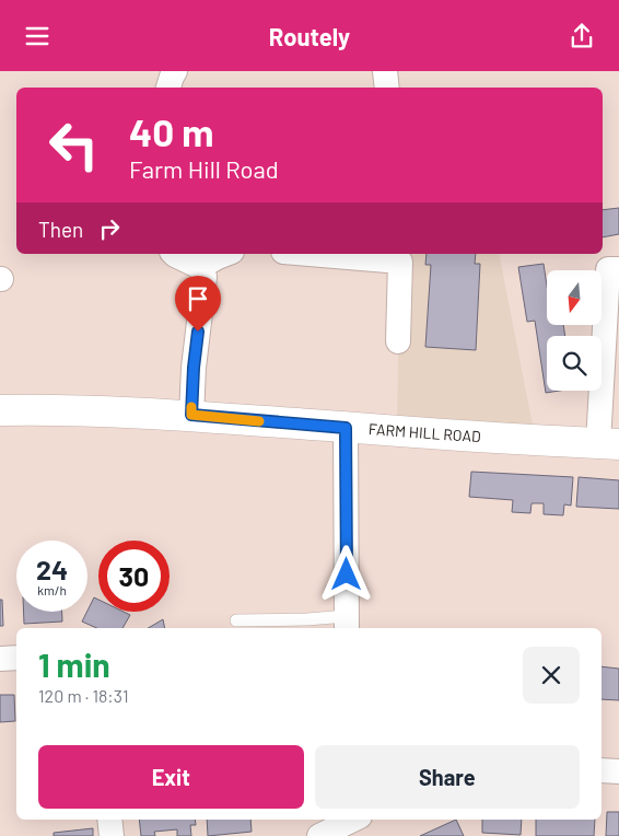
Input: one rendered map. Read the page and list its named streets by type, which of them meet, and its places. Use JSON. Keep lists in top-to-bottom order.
{
  "streets": {
    "street": ["FARM HILL ROAD"]
  },
  "north": "bottom",
  "page": {
    "header": "Routely",
    "turn": ["40 m", "Farm Hill Road"],
    "then": "Then",
    "speed": "24 km/h",
    "limit": "30",
    "heading": ["1 min", "120 m · 18:31"],
    "buttons": ["Exit", "Share"]
  }
}
